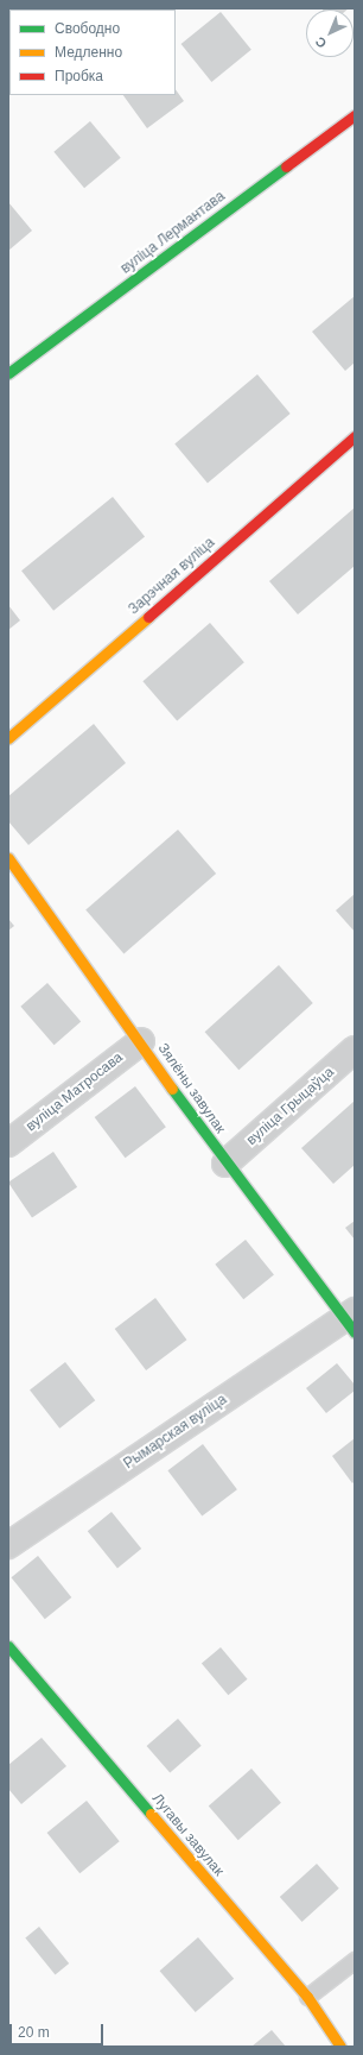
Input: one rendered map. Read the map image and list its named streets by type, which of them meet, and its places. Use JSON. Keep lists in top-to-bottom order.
{
  "streets": {
    "street": [
      "вуліца Лермантава",
      "Зарэчная вуліца",
      "Зялёны завулак",
      "вуліца Матросава",
      "вуліца Грыцаўца",
      "Рымарская вуліца",
      "Лугавы завулак"
    ]
  },
  "crossings": [
    ["Зялёны завулак", "вуліца Матросава"],
    ["Зялёны завулак", "вуліца Грыцаўца"],
    ["Зялёны завулак", "Рымарская вуліца"]
  ],
  "legend": ["Свободно", "Медленно", "Пробка"],
  "scale_bar": "20 m",
  "north": "bottom left"
}
